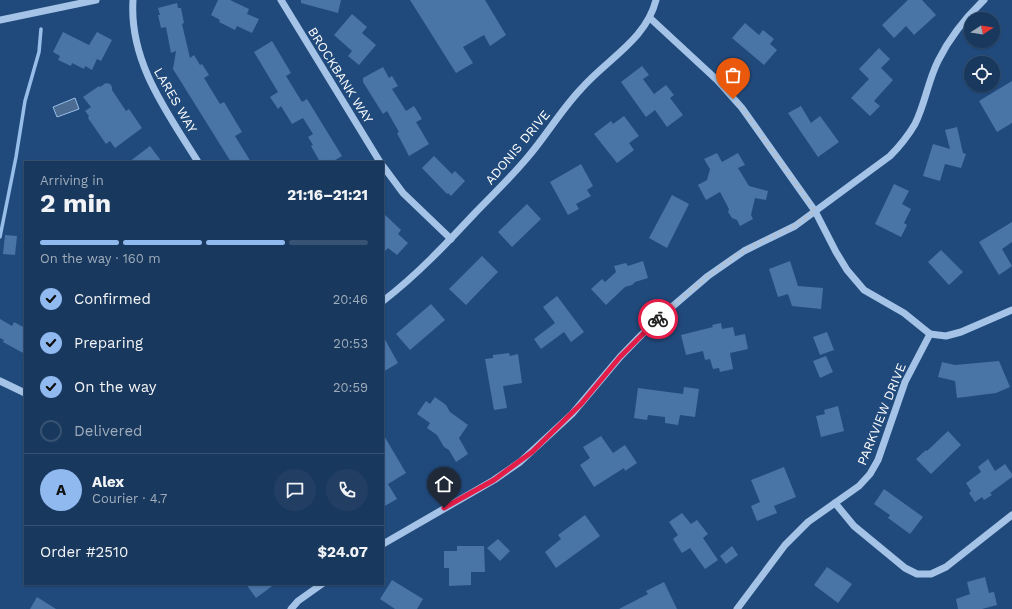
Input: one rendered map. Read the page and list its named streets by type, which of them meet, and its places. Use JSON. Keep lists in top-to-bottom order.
{
  "streets": {
    "street": [
      "BROCKBANK WAY",
      "LARES WAY",
      "ADONIS DRIVE",
      "PARKVIEW DRIVE"
    ]
  },
  "north": "right",
  "page": {
    "heading": ["2 min", "Arriving in", "21:16–21:21"],
    "panel": [
      "Alex",
      "Courier · 4.7",
      "Order #2510",
      "$24.07"
    ],
    "bar": "On the way · 160 m",
    "list": [
      ["Confirmed", "20:46"],
      ["Preparing", "20:53"],
      ["On the way", "20:59"],
      "Delivered"
    ],
    "round": "A"
  }
}
